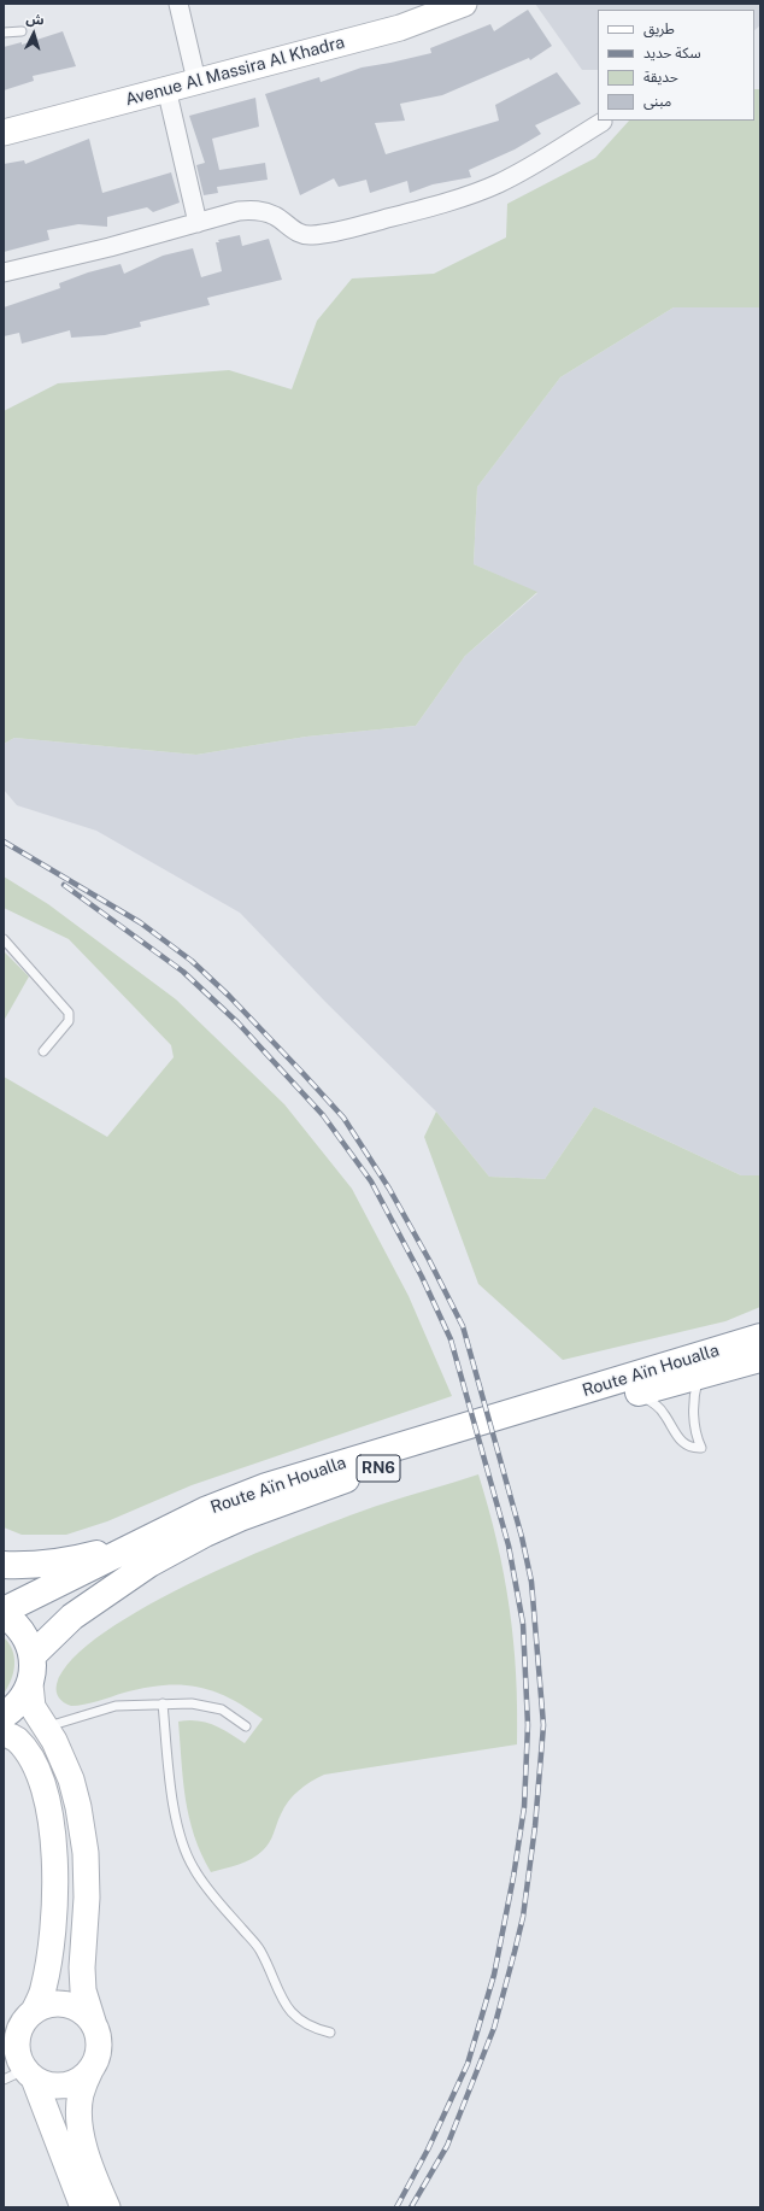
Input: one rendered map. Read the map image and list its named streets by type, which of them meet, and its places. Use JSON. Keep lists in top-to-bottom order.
{
  "streets": {
    "highway": ["Route Aïn Houalla", "RN6"],
    "main road": ["Avenue Al Massira Al Khadra"]
  },
  "legend": [
    "طريق",
    "سكة حديد",
    "حديقة",
    "مبنى"
  ],
  "north": "top"
}
